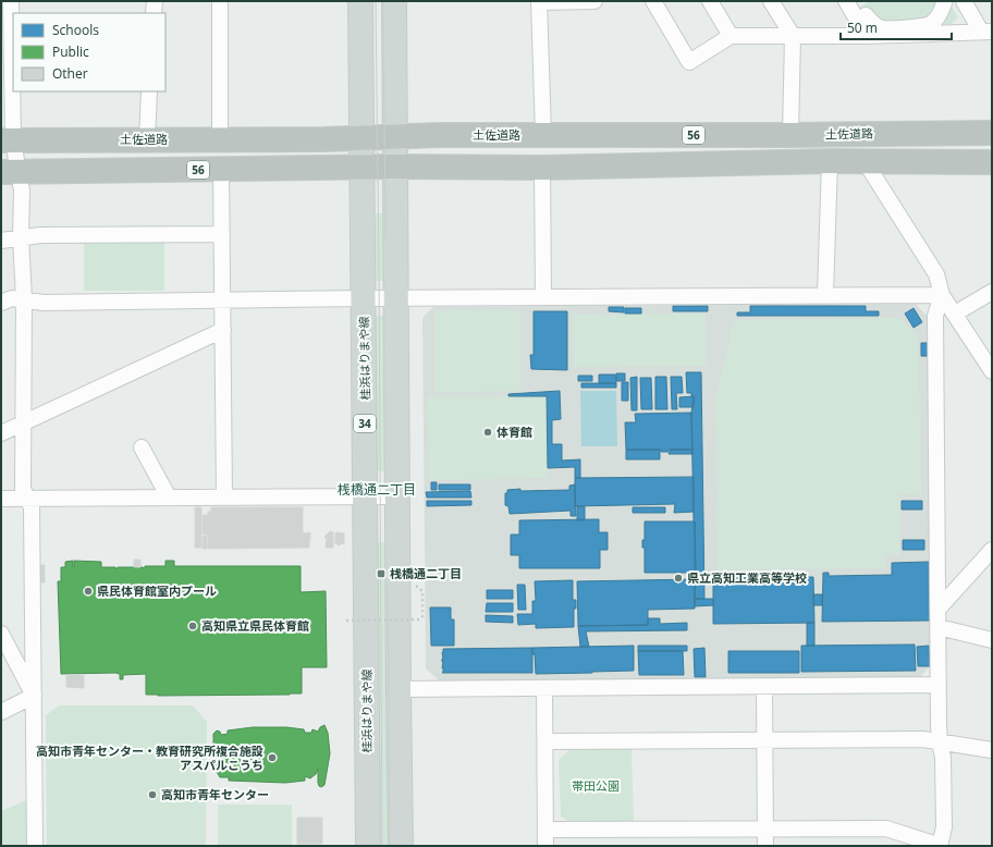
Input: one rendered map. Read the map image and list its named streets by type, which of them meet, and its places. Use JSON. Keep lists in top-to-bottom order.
{
  "streets": {
    "highway": ["土佐道路", "56"],
    "main road": ["桂浜はりまや線", "34"]
  },
  "crossings": [
    ["土佐道路", "桂浜はりまや線"],
    ["56", "桂浜はりまや線"]
  ],
  "districts": ["桟橋通二丁目"],
  "parks": ["帯田公園"],
  "places": {
    "other": [
      "体育館",
      "県立高知工業高等学校",
      "県民体育館室内プール",
      "高知県立県民体育館",
      "高知市青年センター・教育研究所複合施設 アスパルこうち",
      "高知市青年センター"
    ],
    "transit": ["桟橋通二丁目"]
  },
  "legend": ["Schools", "Public", "Other"],
  "scale_bar": "50 m"
}
